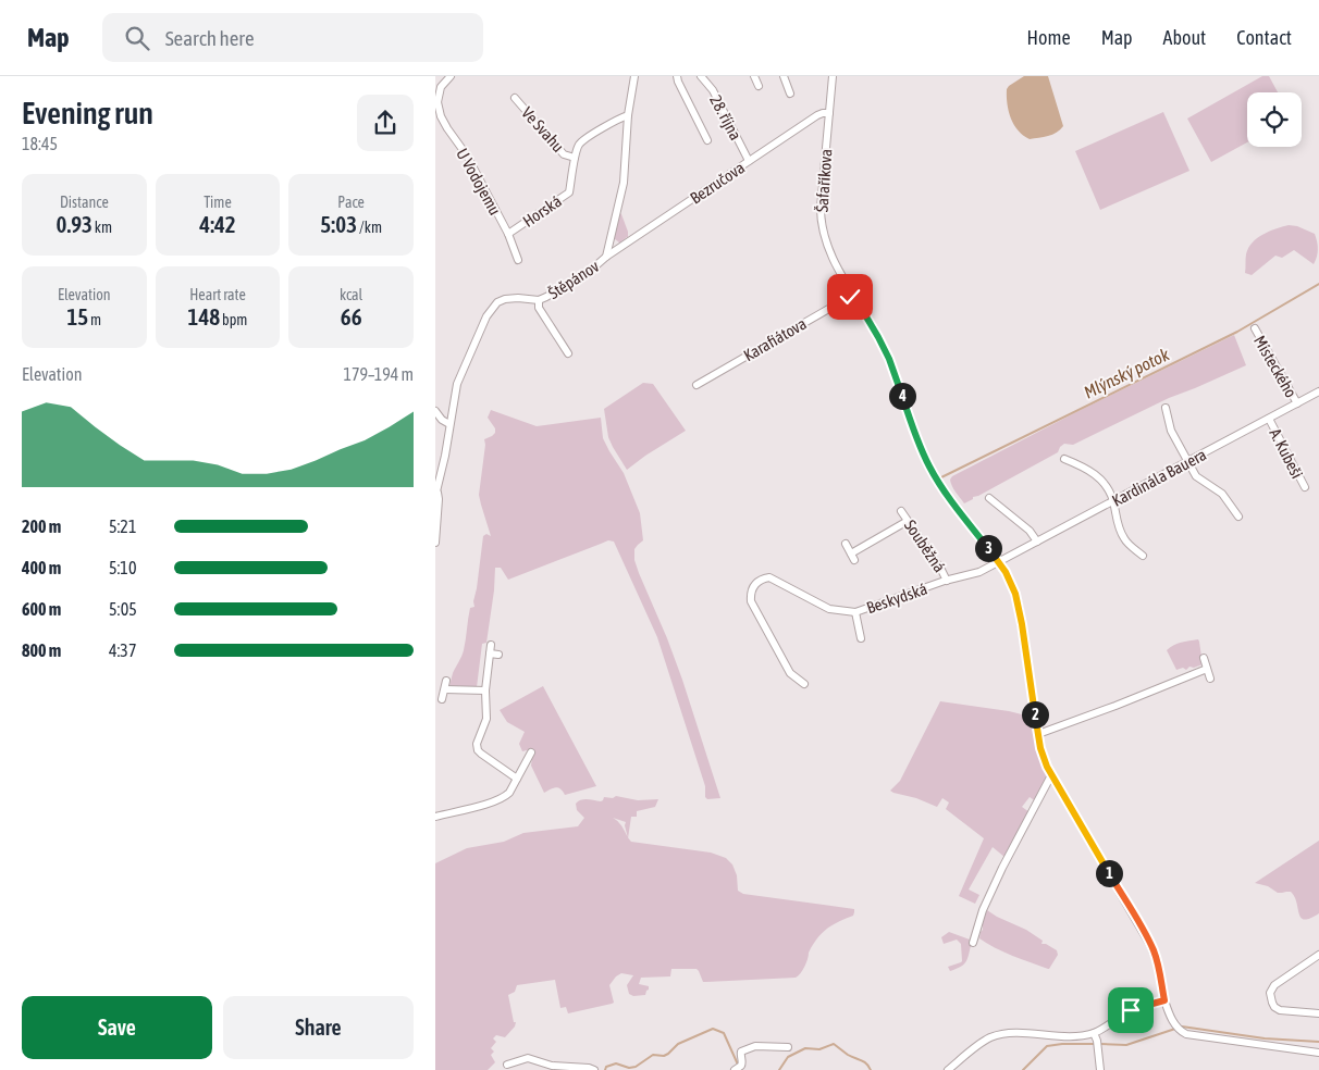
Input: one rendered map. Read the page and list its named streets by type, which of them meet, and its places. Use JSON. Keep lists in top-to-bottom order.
{
  "streets": {
    "street": [
      "28. října",
      "Ve Svahu",
      "Šafaříkova",
      "U Vodojemu",
      "Bezručova",
      "Horská",
      "Štěpánov",
      "Karafiátova",
      "Místeckého",
      "A. Kubeši",
      "Kardinála Bauera",
      "Souběžná",
      "Beskydská"
    ]
  },
  "crossings": [
    ["28. října", "Bezručova"],
    ["Ve Svahu", "Horská"],
    ["Šafaříkova", "Bezručova"],
    ["Šafaříkova", "Karafiátova"],
    ["Šafaříkova", "Kardinála Bauera"],
    ["Šafaříkova", "Beskydská"],
    ["U Vodojemu", "Horská"],
    ["Bezručova", "Štěpánov"],
    ["Horská", "Štěpánov"],
    ["Místeckého", "Kardinála Bauera"],
    ["A. Kubeši", "Kardinála Bauera"],
    ["Kardinála Bauera", "Beskydská"],
    ["Souběžná", "Beskydská"]
  ],
  "water": ["Mlýnský potok"],
  "page": {
    "header": "Map",
    "search": "Search here",
    "nav": [
      "Home",
      "Map",
      "About",
      "Contact"
    ],
    "heading": ["Evening run", "18:45"],
    "stats": [
      ["Distance", "0.93 km"],
      ["Time", "4:42"],
      ["Pace", "5:03 /km"],
      ["Elevation", "15 m"],
      ["Heart rate", "148 bpm"],
      ["kcal", "66"]
    ],
    "chart": ["Elevation", "179–194 m"],
    "pins": [
      "4",
      "3",
      "2",
      "1"
    ],
    "list": [
      {
        "name": "200 m",
        "note": "5:21"
      },
      {
        "name": "400 m",
        "note": "5:10"
      },
      {
        "name": "600 m",
        "note": "5:05"
      },
      {
        "name": "800 m",
        "note": "4:37"
      }
    ],
    "buttons": ["Save", "Share"]
  }
}
